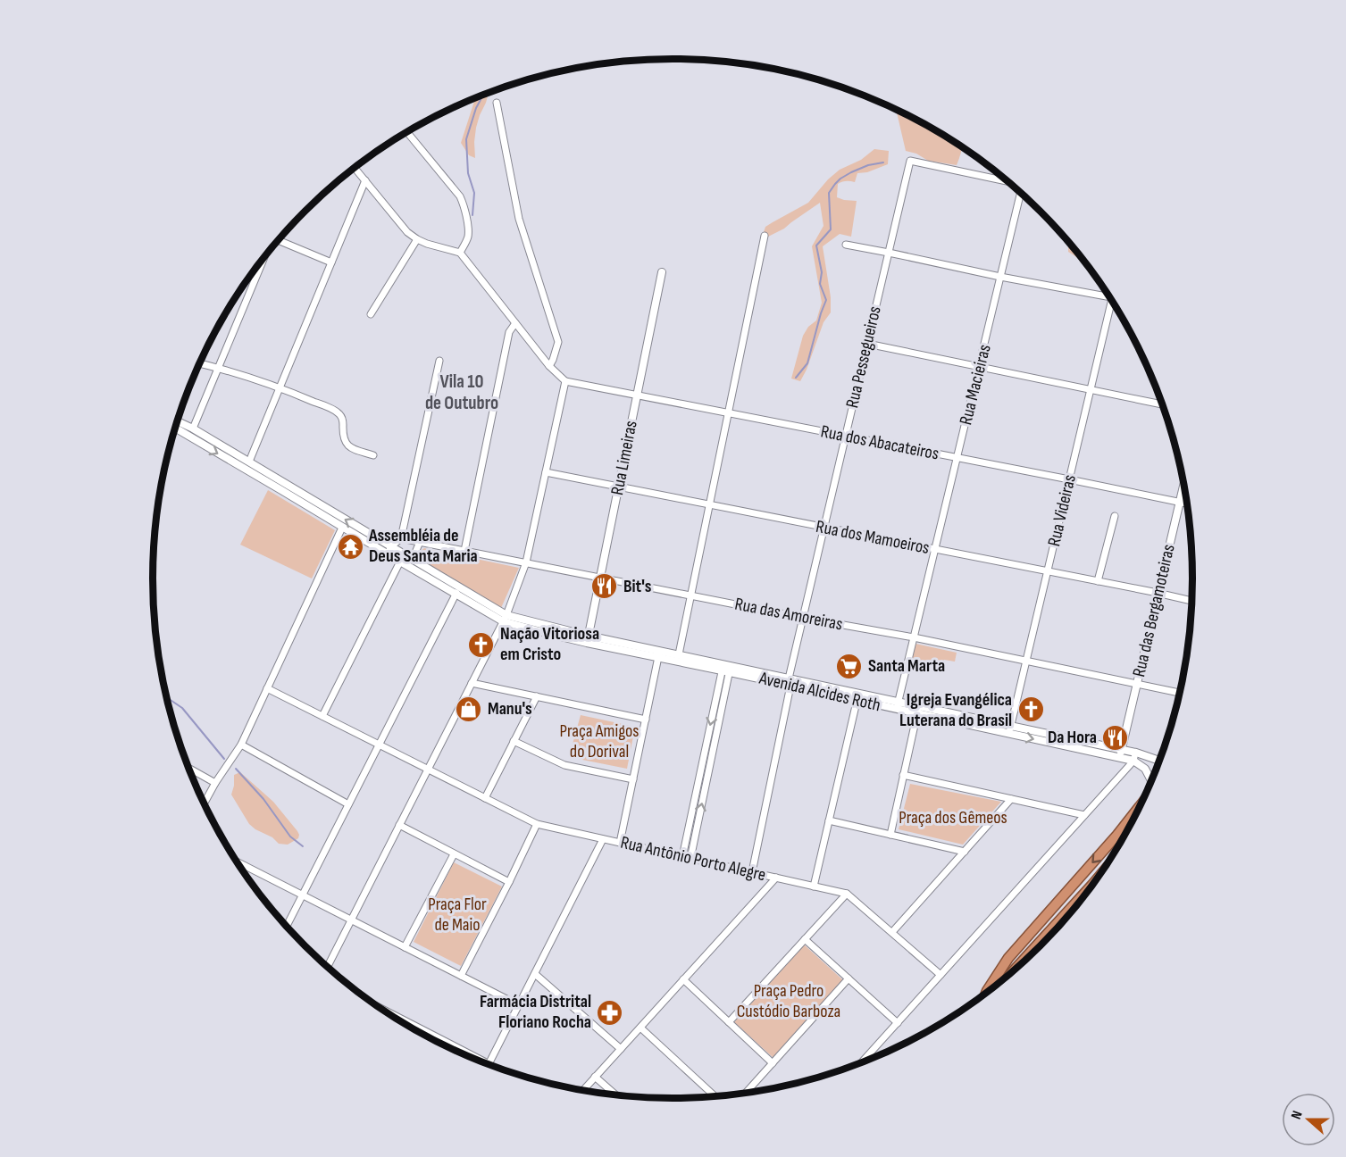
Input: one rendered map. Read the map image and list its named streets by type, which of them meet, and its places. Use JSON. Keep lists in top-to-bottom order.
{
  "streets": {
    "street": [
      "Rua Pessegueiros",
      "Rua Macieiras",
      "Rua dos Abacateiros",
      "Rua Limeiras",
      "Rua Videiras",
      "Rua dos Mamoeiros",
      "Rua das Bergamoteiras",
      "Rua das Amoreiras",
      "Avenida Alcides Roth",
      "Rua Antônio Porto Alegre"
    ]
  },
  "crossings": [
    ["Rua Pessegueiros", "Rua dos Abacateiros"],
    ["Rua Pessegueiros", "Rua dos Mamoeiros"],
    ["Rua Pessegueiros", "Rua das Amoreiras"],
    ["Rua Pessegueiros", "Avenida Alcides Roth"],
    ["Rua Pessegueiros", "Rua Antônio Porto Alegre"],
    ["Rua Macieiras", "Rua dos Abacateiros"],
    ["Rua Macieiras", "Rua dos Mamoeiros"],
    ["Rua Macieiras", "Rua das Amoreiras"],
    ["Rua Macieiras", "Avenida Alcides Roth"],
    ["Rua dos Abacateiros", "Rua Limeiras"],
    ["Rua dos Abacateiros", "Rua Videiras"],
    ["Rua dos Abacateiros", "Rua das Bergamoteiras"],
    ["Rua Limeiras", "Rua dos Mamoeiros"],
    ["Rua Limeiras", "Rua das Amoreiras"],
    ["Rua Limeiras", "Avenida Alcides Roth"],
    ["Rua Videiras", "Rua dos Mamoeiros"],
    ["Rua Videiras", "Rua das Amoreiras"],
    ["Rua Videiras", "Avenida Alcides Roth"],
    ["Rua dos Mamoeiros", "Rua das Bergamoteiras"],
    ["Rua das Bergamoteiras", "Rua das Amoreiras"],
    ["Rua das Bergamoteiras", "Avenida Alcides Roth"]
  ],
  "districts": ["Vila 10 de Outubro"],
  "parks": [
    "Praça Amigos do Dorival",
    "Praça dos Gêmeos",
    "Praça Flor de Maio",
    "Praça Pedro Custódio Barboza"
  ],
  "places": {
    "temple": ["Assembléia de Deus Santa Maria"],
    "restaurant": ["Bit's", "Da Hora"],
    "church": ["Nação Vitoriosa em Cristo", "Igreja Evangélica Luterana do Brasil"],
    "supermarket": ["Santa Marta"],
    "shop": ["Manu's"],
    "pharmacy": ["Farmácia Distrital Floriano Rocha"]
  },
  "north": "left"
}
